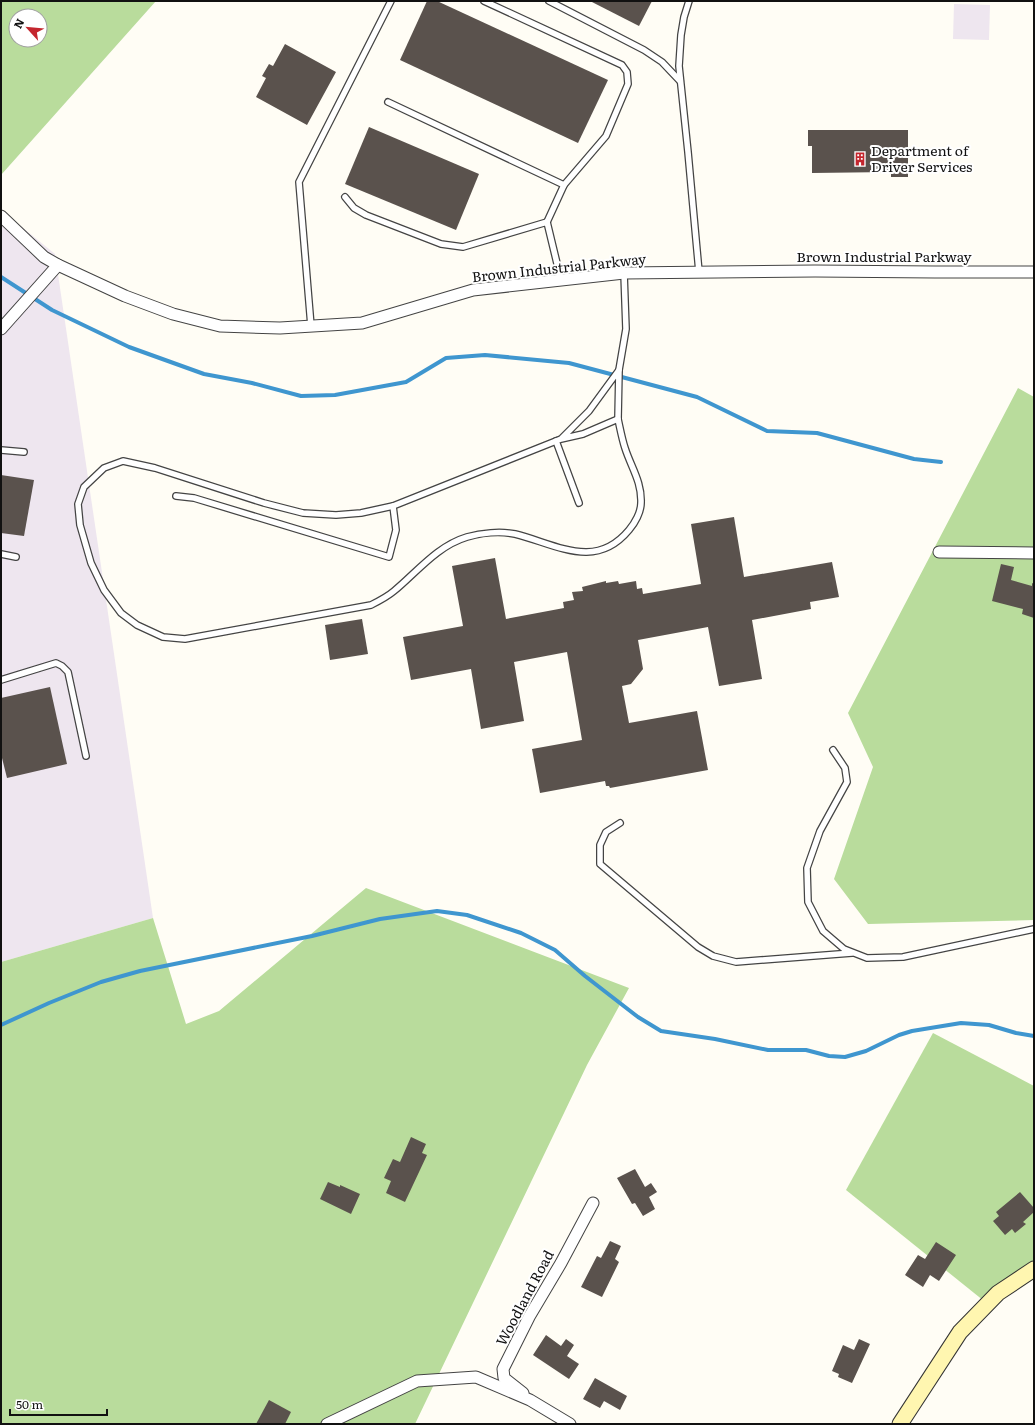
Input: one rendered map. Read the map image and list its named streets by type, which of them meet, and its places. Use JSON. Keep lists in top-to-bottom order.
{
  "streets": {
    "street": ["Brown Industrial Parkway", "Woodland Road"]
  },
  "places": {
    "building": ["Department of Driver Services"]
  },
  "scale_bar": "50 m",
  "north": "top left"
}
